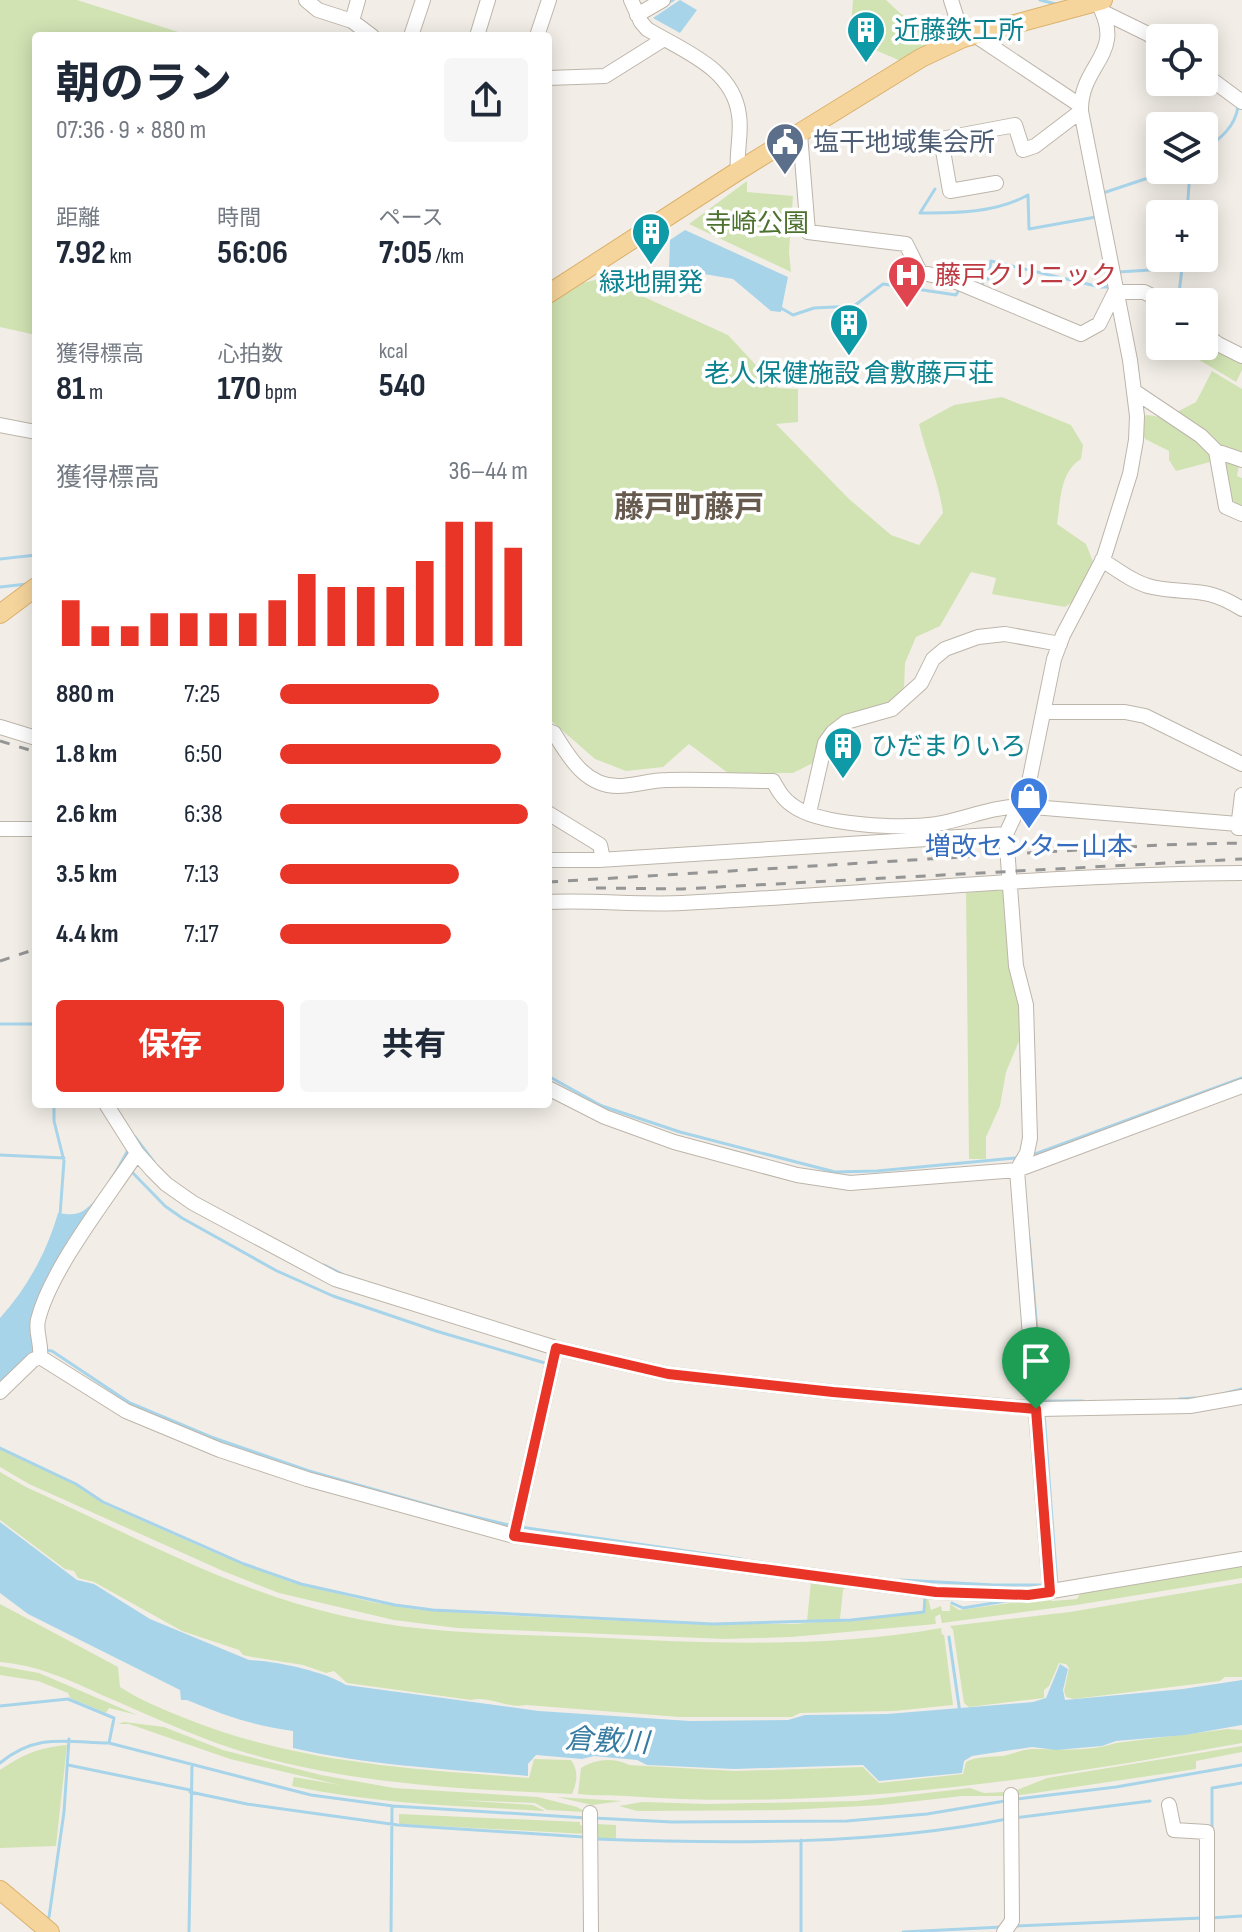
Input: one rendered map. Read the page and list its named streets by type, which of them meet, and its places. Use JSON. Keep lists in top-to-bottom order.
{
  "districts": ["藤戸町藤戸"],
  "water": ["倉敷川"],
  "parks": ["寺崎公園"],
  "places": {
    "building": [
      "近藤鉄工所",
      "緑地開発",
      "老人保健施設 倉敷藤戸荘",
      "ひだまりいろ"
    ],
    "public building": ["塩干地域集会所"],
    "hospital": ["藤戸クリニック"],
    "shop": ["増改センター山本"]
  },
  "page": {
    "map_buttons": ["+", "−"],
    "heading": ["朝のラン", "07:36 · 9 × 880 m"],
    "stats": [
      ["距離", "7.92 km"],
      ["時間", "56:06"],
      ["ペース", "7:05 /km"],
      ["獲得標高", "81 m"],
      ["心拍数", "170 bpm"],
      ["kcal", "540"]
    ],
    "chart": ["獲得標高", "36–44 m"],
    "list": [
      {
        "name": "880 m",
        "note": "7:25"
      },
      {
        "name": "1.8 km",
        "note": "6:50"
      },
      {
        "name": "2.6 km",
        "note": "6:38"
      },
      {
        "name": "3.5 km",
        "note": "7:13"
      },
      {
        "name": "4.4 km",
        "note": "7:17"
      }
    ],
    "buttons": ["保存", "共有"]
  }
}
